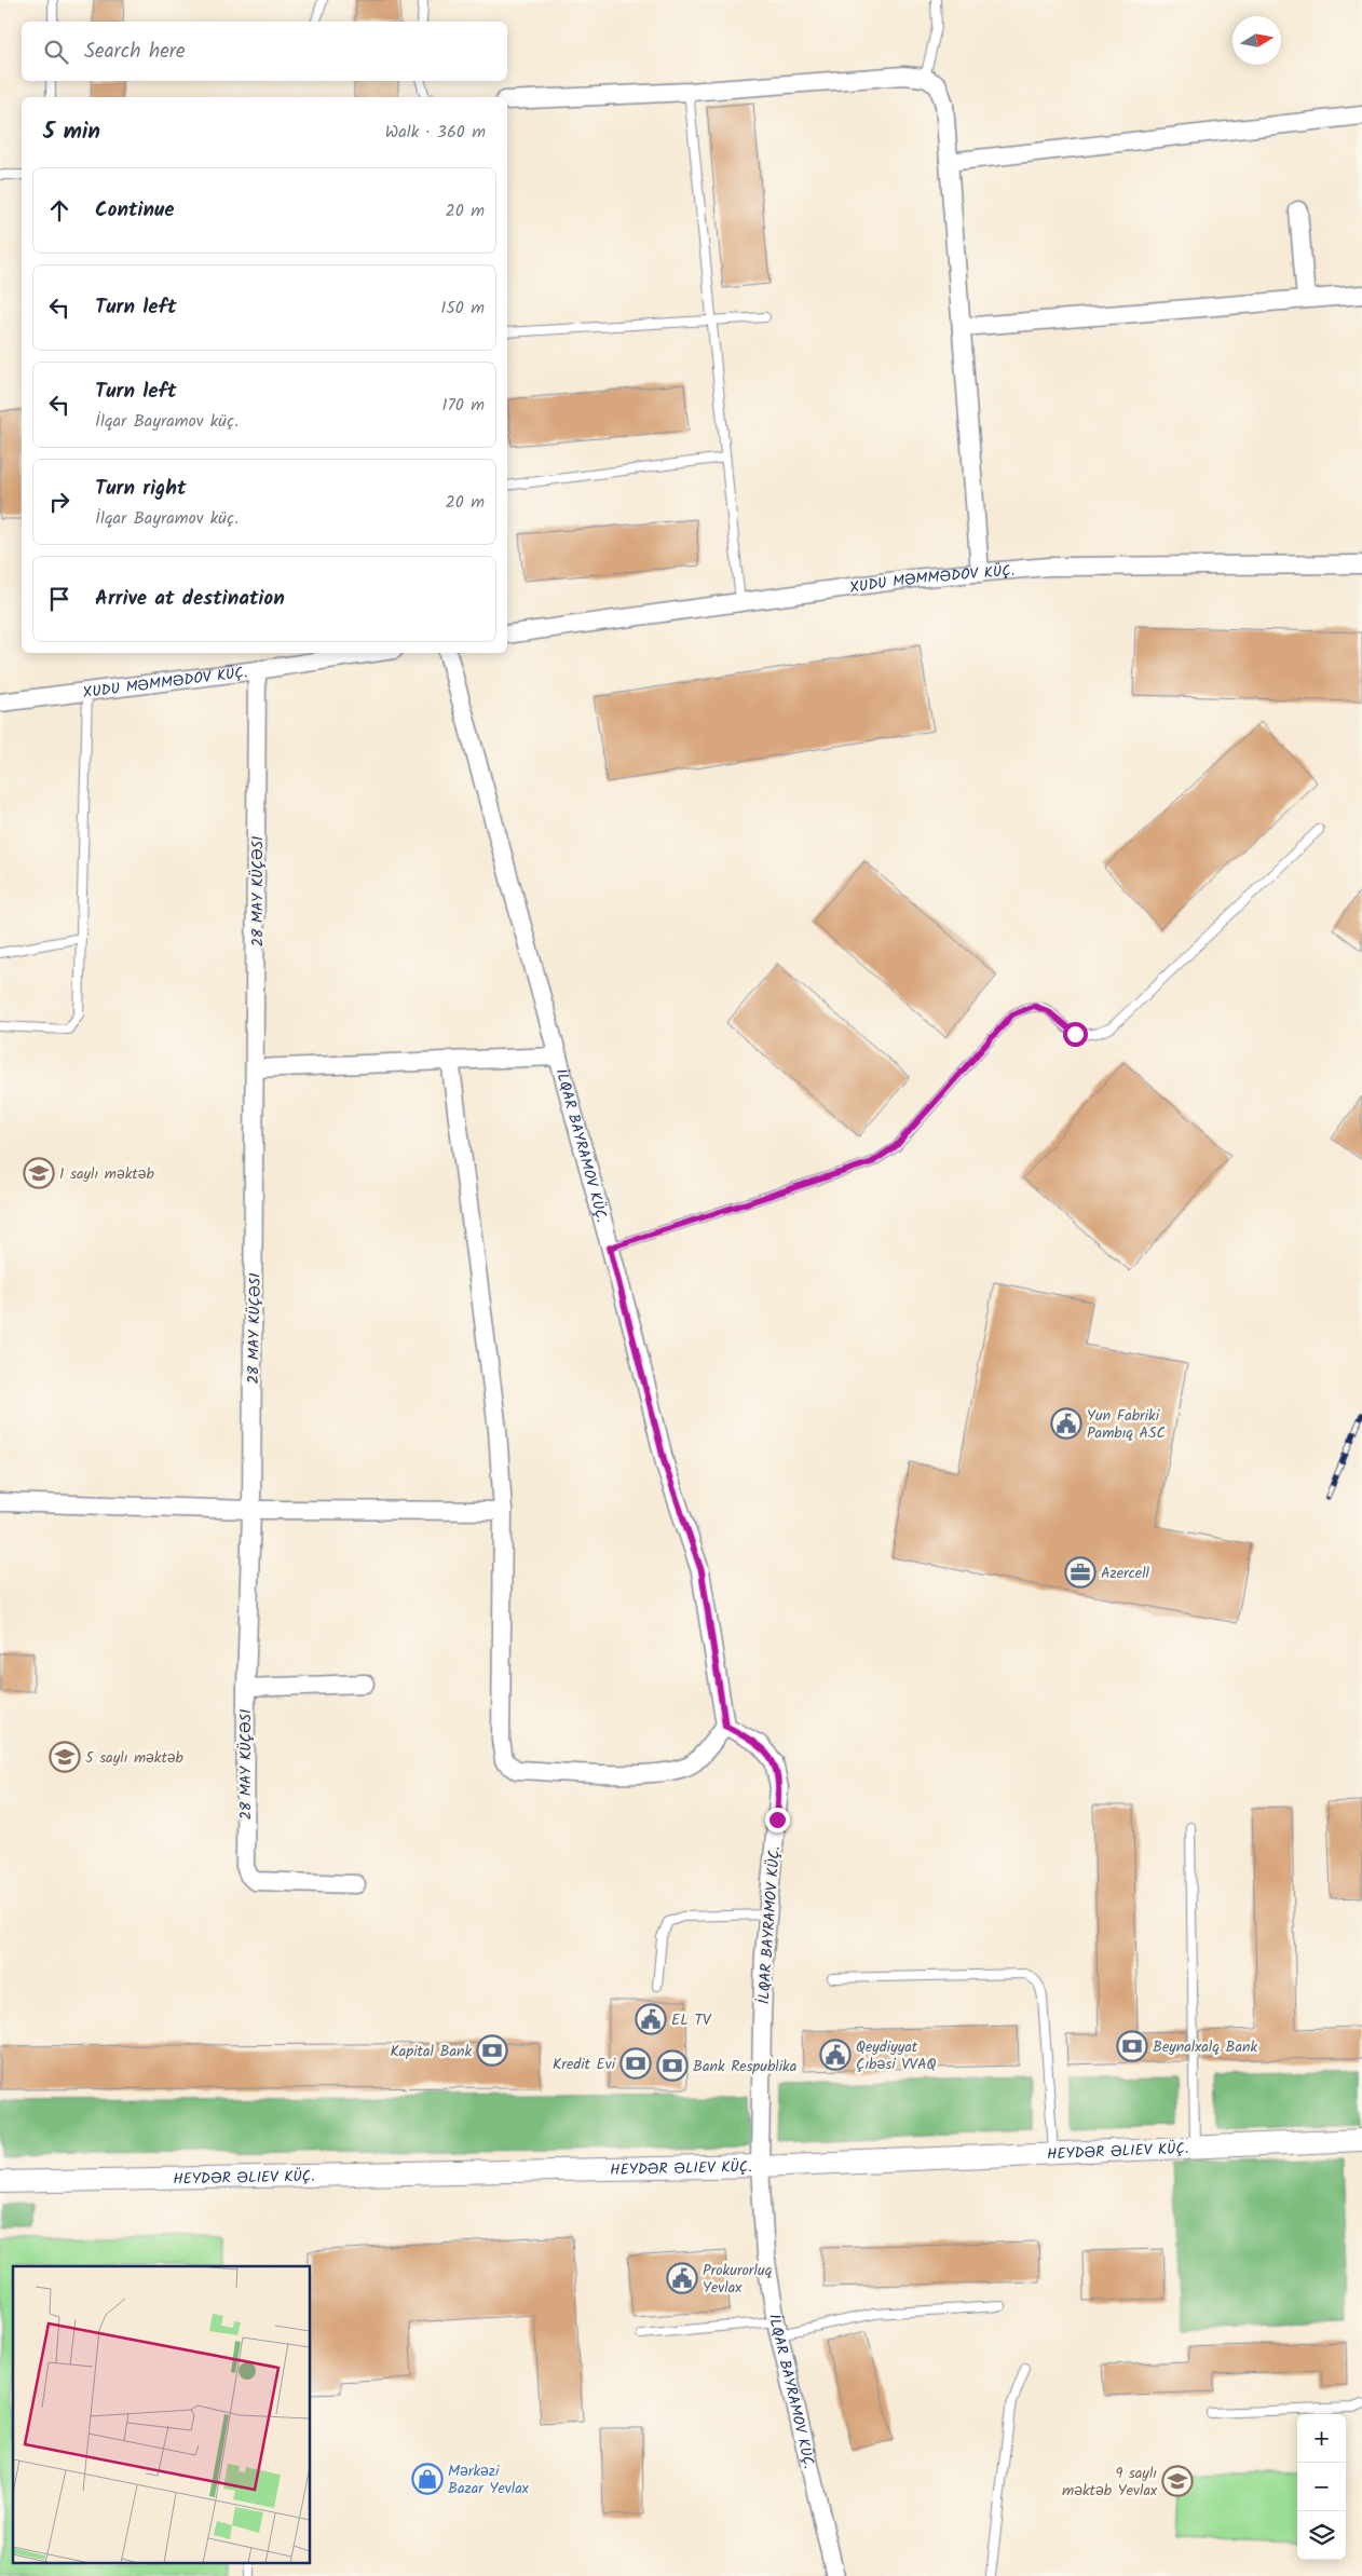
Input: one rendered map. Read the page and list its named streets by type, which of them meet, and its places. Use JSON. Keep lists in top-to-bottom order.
{
  "streets": {
    "street": [
      "XUDU MƏMMƏDOV KÜÇ.",
      "28 MAY KÜÇƏSI",
      "İLQAR BAYRAMOV KÜÇ.",
      "HEYDƏR ƏLIEV KÜÇ."
    ]
  },
  "crossings": [
    ["XUDU MƏMMƏDOV KÜÇ.", "28 MAY KÜÇƏSI"],
    ["İLQAR BAYRAMOV KÜÇ.", "HEYDƏR ƏLIEV KÜÇ."]
  ],
  "places": {
    "school or university": ["1 saylı məktəb", "5 saylı məktəb", "9 saylı məktəb Yevlax"],
    "public building": [
      "Yun Fabriki Pambıq ASC",
      "EL TV",
      "Qeydiyyat Çıbəsi VVAQ",
      "Prokurorluq Yevlax"
    ],
    "office": ["Azercell"],
    "bank": [
      "Beynalxalq Bank",
      "Kapital Bank",
      "Kredit Evi",
      "Bank Respublika"
    ],
    "shop": ["Mərkəzi Bazar Yevlax"]
  },
  "north": "right",
  "page": {
    "search": "Search here",
    "heading": ["5 min", "Walk · 360 m"],
    "list": [
      ["Continue", "20 m"],
      ["Turn left", "150 m"],
      ["Turn left", "İlqar Bayramov küç.", "170 m"],
      ["Turn right", "İlqar Bayramov küç.", "20 m"],
      "Arrive at destination"
    ],
    "map_buttons": ["+", "−"]
  }
}
